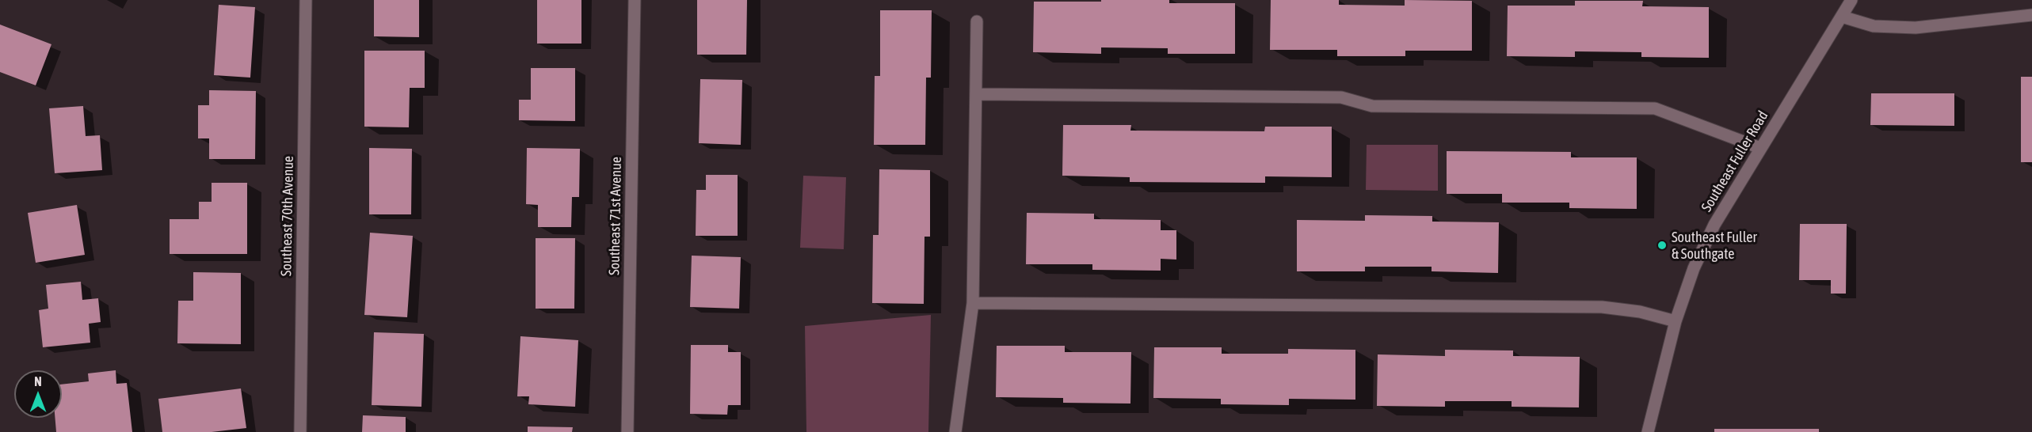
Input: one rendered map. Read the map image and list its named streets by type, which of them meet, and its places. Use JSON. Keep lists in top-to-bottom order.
{
  "streets": {
    "street": ["Southeast Fuller Road", "Southeast 70th Avenue", "Southeast 71st Avenue"]
  },
  "places": ["Southeast Fuller & Southgate"],
  "north": "top"
}
